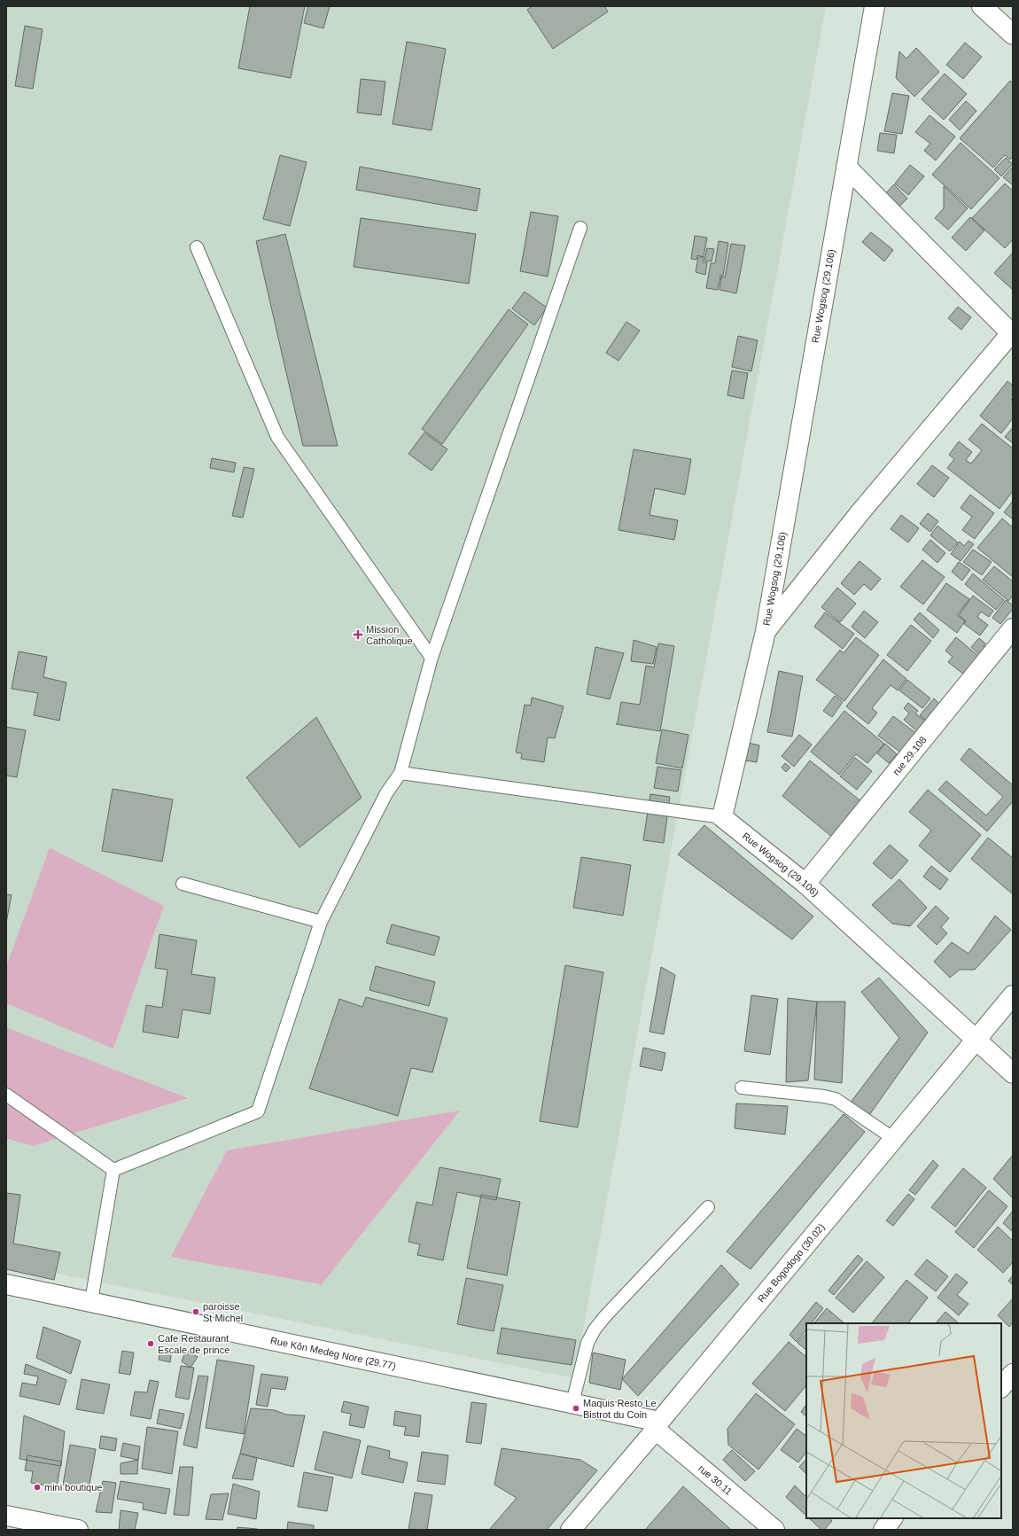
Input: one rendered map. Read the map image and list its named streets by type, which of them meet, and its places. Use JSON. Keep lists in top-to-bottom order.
{
  "streets": {
    "street": [
      "Rue Wogsog (29.106)",
      "rue 29.108",
      "Rue Bogodogo (30.02)",
      "Rue Kôn Medeg Nore (29.77)",
      "rue 30.11"
    ]
  },
  "crossings": [
    ["Rue Wogsog (29.106)", "rue 29.108"],
    ["Rue Wogsog (29.106)", "Rue Bogodogo (30.02)"],
    ["Rue Bogodogo (30.02)", "Rue Kôn Medeg Nore (29.77)"],
    ["Rue Bogodogo (30.02)", "rue 30.11"],
    ["Rue Kôn Medeg Nore (29.77)", "rue 30.11"]
  ],
  "places": {
    "health": ["Mission Catholique"],
    "other": [
      "paroisse St Michel",
      "Cafe Restaurant Escale de prince",
      "Maquis Resto Le Bistrot du Coin",
      "mini boutique"
    ]
  }
}
